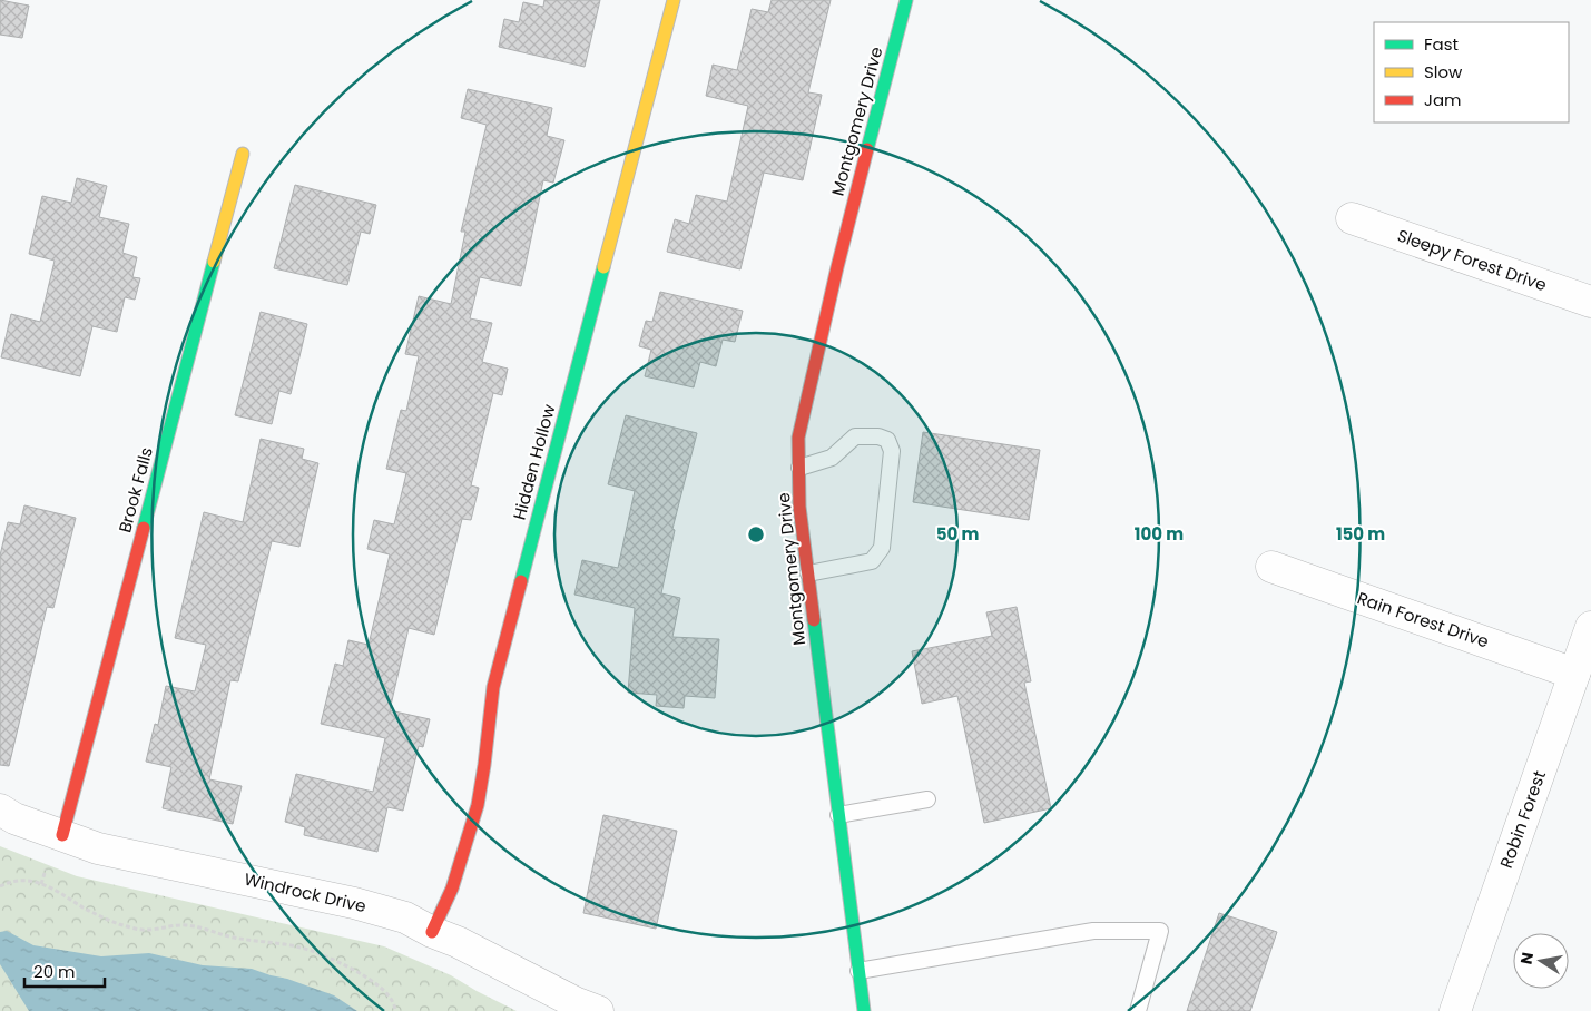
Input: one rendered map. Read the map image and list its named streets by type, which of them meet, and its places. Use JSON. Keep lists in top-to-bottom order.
{
  "streets": {
    "street": [
      "Montgomery Drive",
      "Sleepy Forest Drive",
      "Hidden Hollow",
      "Brook Falls",
      "Rain Forest Drive",
      "Robin Forest",
      "Windrock Drive"
    ]
  },
  "crossings": [
    ["Hidden Hollow", "Windrock Drive"],
    ["Brook Falls", "Windrock Drive"],
    ["Rain Forest Drive", "Robin Forest"]
  ],
  "legend": ["Fast", "Slow", "Jam"],
  "scale_bar": "20 m",
  "north": "left",
  "rings": ["50 m", "100 m", "150 m"]
}
